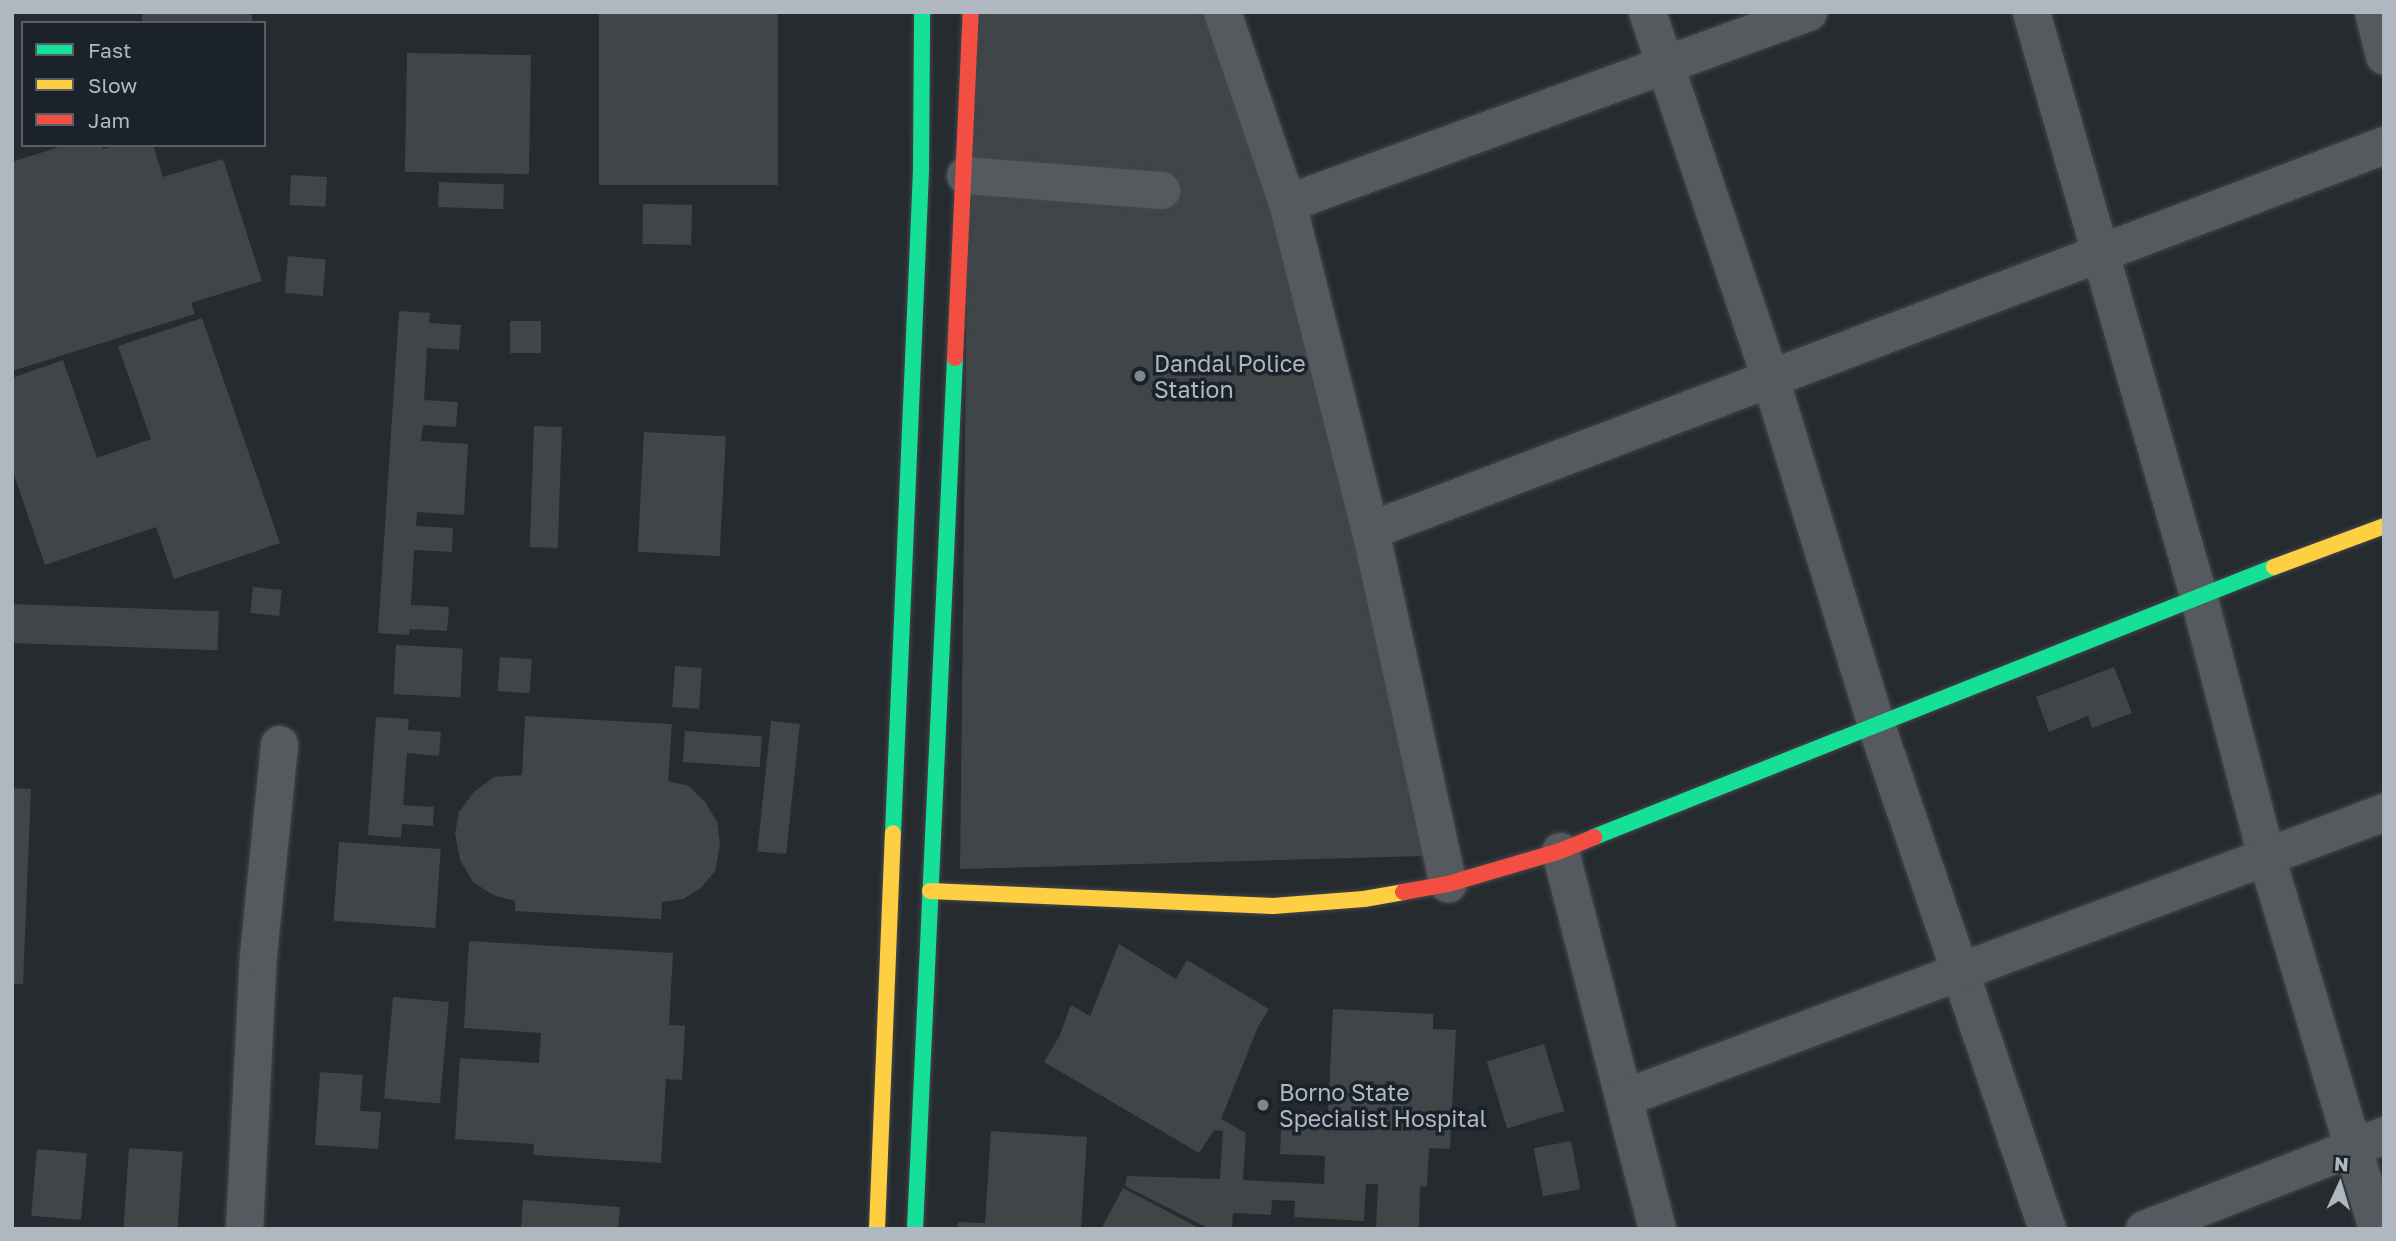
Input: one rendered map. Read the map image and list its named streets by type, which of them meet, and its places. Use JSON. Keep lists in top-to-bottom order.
{
  "places": ["Dandal Police Station", "Borno State Specialist Hospital"],
  "legend": ["Fast", "Slow", "Jam"],
  "north": "top"
}
